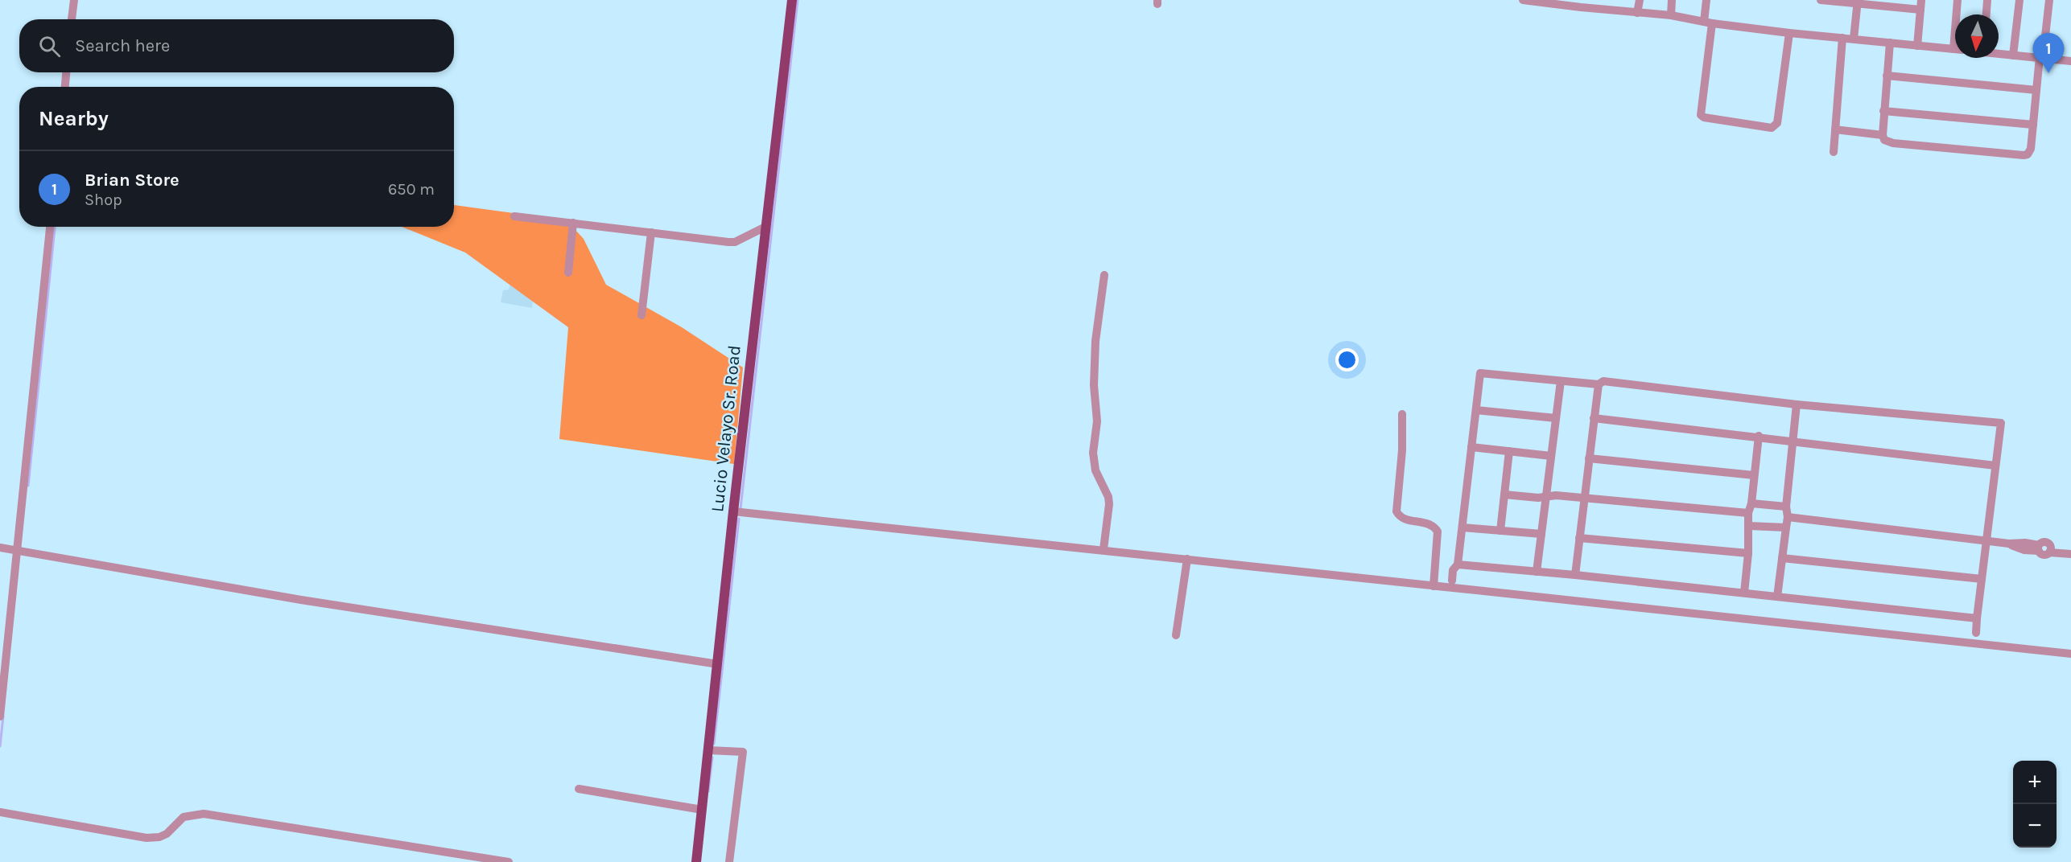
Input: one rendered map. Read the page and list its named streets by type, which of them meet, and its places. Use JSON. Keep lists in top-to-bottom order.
{
  "streets": {
    "main road": ["Lucio Velayo Sr. Road"]
  },
  "north": "bottom",
  "page": {
    "search": "Search here",
    "pins": "1",
    "heading": "Nearby",
    "list": [
      {
        "mark": "1",
        "name": "Brian Store",
        "note": "Shop",
        "value": "650 m"
      }
    ],
    "map_buttons": ["+", "−"]
  }
}
